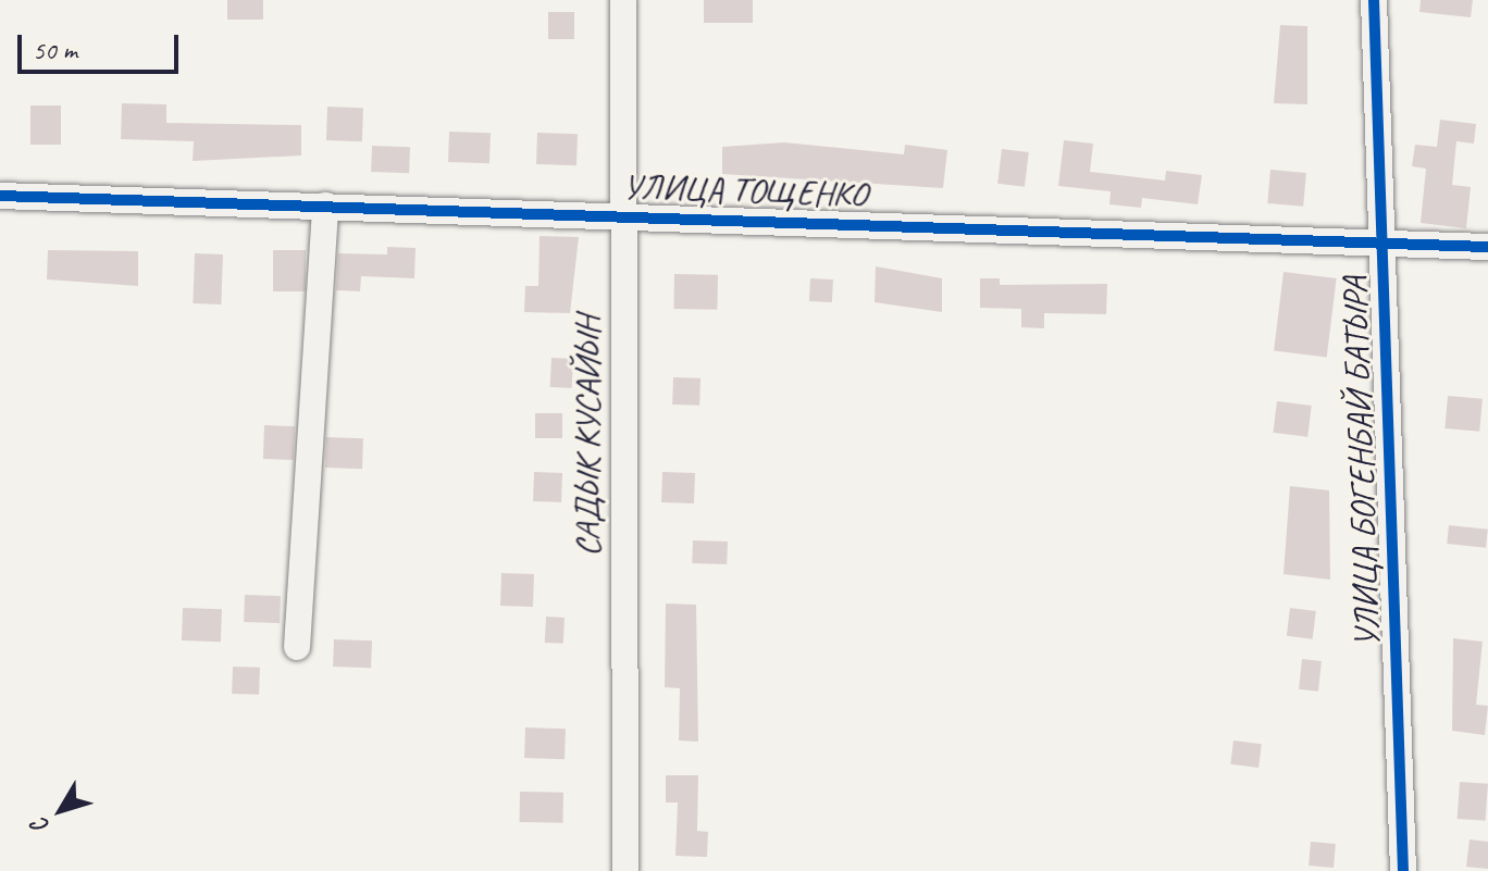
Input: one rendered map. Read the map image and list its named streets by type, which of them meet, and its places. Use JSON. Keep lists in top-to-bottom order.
{
  "streets": {
    "street": ["УЛИЦА ТОЩЕНКО", "САДЫК КУСАЙЫН", "УЛИЦА БОГЕНБАЙ БАТЫРА"]
  },
  "crossings": [
    ["УЛИЦА ТОЩЕНКО", "САДЫК КУСАЙЫН"],
    ["УЛИЦА ТОЩЕНКО", "УЛИЦА БОГЕНБАЙ БАТЫРА"]
  ],
  "scale_bar": "50 m",
  "north": "bottom left"
}
